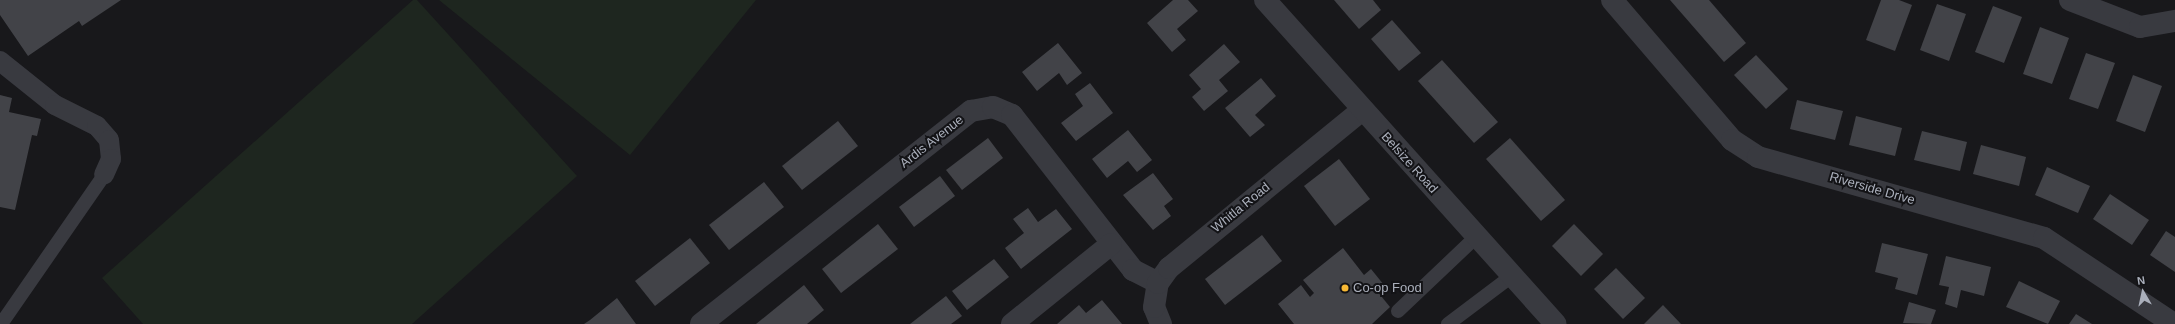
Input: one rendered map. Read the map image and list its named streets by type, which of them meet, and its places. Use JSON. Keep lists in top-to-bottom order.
{
  "streets": {
    "street": [
      "Ardis Avenue",
      "Belsize Road",
      "Riverside Drive",
      "Whitla Road"
    ]
  },
  "crossings": [
    ["Ardis Avenue", "Whitla Road"],
    ["Belsize Road", "Whitla Road"]
  ],
  "places": ["Co-op Food"],
  "north": "top"
}
